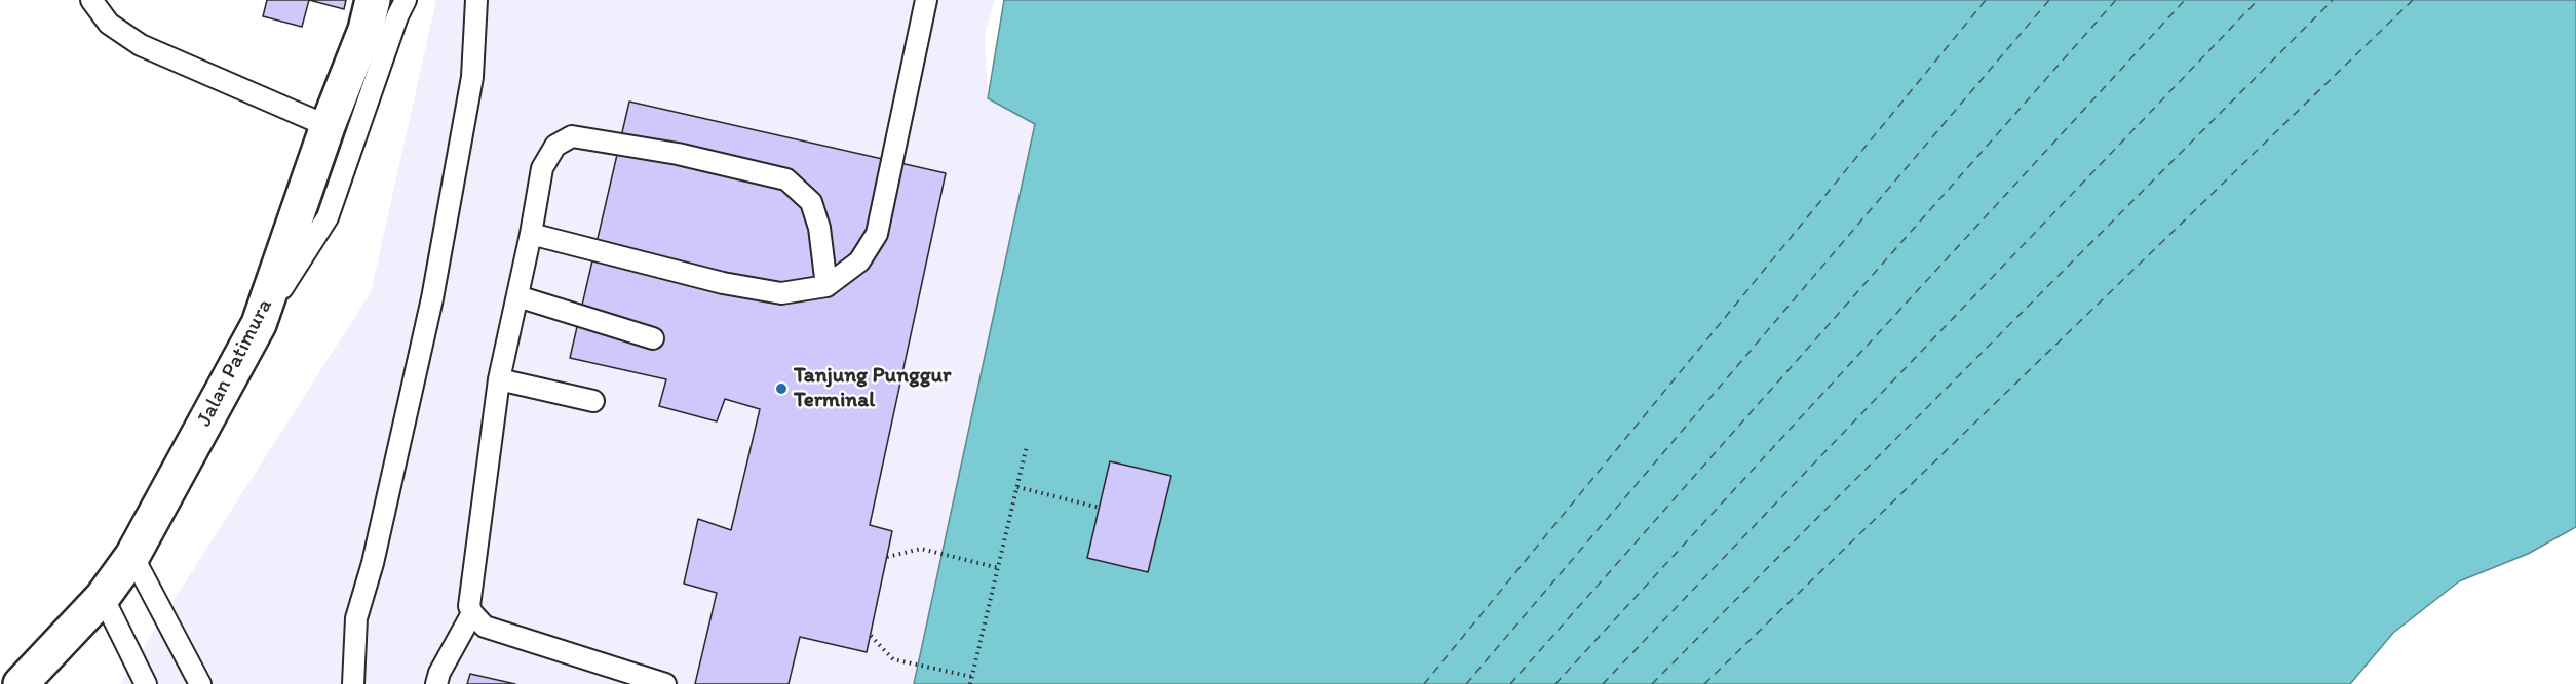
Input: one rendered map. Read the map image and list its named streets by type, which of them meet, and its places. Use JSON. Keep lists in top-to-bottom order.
{
  "streets": {
    "highway": ["Jalan Patimura"]
  },
  "places": ["Tanjung Punggur Terminal"]
}
